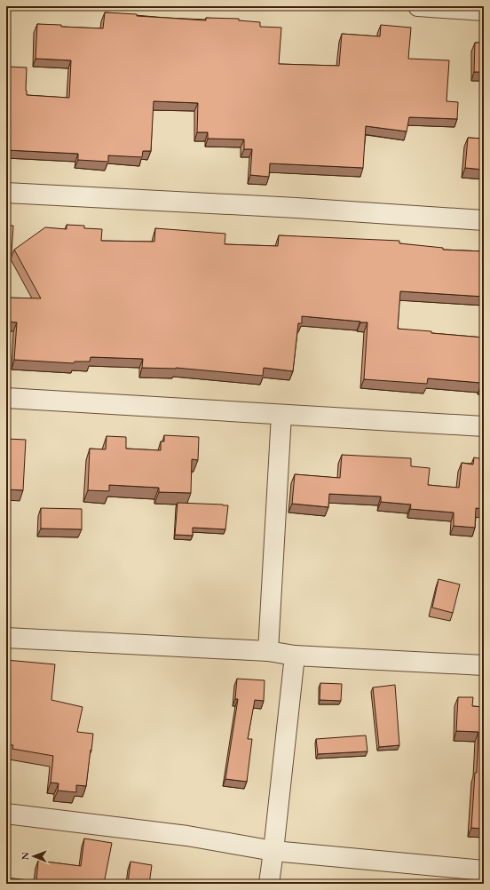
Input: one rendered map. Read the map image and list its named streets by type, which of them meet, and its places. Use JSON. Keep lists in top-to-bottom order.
{
  "north": "left"
}
